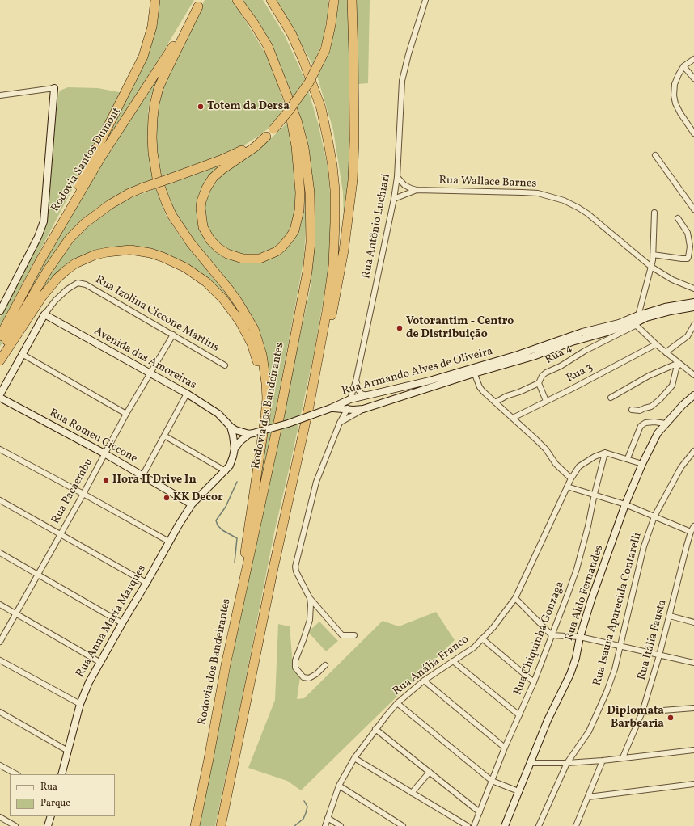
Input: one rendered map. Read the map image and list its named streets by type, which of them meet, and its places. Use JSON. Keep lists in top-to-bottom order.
{
  "streets": {
    "highway": ["Rodovia Santos Dumont", "Rodovia dos Bandeirantes"],
    "main road": [
      "Avenida das Amoreiras",
      "Rua Armando Alves de Oliveira",
      "Rua Romeu Ciccone",
      "Rua Aldo Fernandes",
      "Rua Anna Maria Marques"
    ],
    "street": [
      "Rua Wallace Barnes",
      "Rua Antônio Luchiari",
      "Rua Izolina Ciccone Martins",
      "Rua 4",
      "Rua 3",
      "Rua Pacaembu",
      "Rua Isaura Aparecida Contarelli",
      "Rua Chiquinha Gonzaga",
      "Rua Itália Fausta",
      "Rua Anália Franco"
    ]
  },
  "crossings": [
    ["Rua Wallace Barnes", "Rua Antônio Luchiari"],
    ["Rua Antônio Luchiari", "Rua Armando Alves de Oliveira"],
    ["Rua Izolina Ciccone Martins", "Avenida das Amoreiras"],
    ["Rua Izolina Ciccone Martins", "Rua Pacaembu"],
    ["Rua 4", "Rua Armando Alves de Oliveira"],
    ["Avenida das Amoreiras", "Rua Armando Alves de Oliveira"],
    ["Avenida das Amoreiras", "Rua Pacaembu"],
    ["Rua Romeu Ciccone", "Rua Pacaembu"],
    ["Rua Romeu Ciccone", "Rua Anna Maria Marques"],
    ["Rua Chiquinha Gonzaga", "Rua Anália Franco"]
  ],
  "places": [
    "Totem da Dersa",
    "Votorantim - Centro de Distribuição",
    "Hora H Drive In",
    "KK Decor",
    "Diplomata Barbearia"
  ],
  "legend": ["Rua", "Parque"]
}
